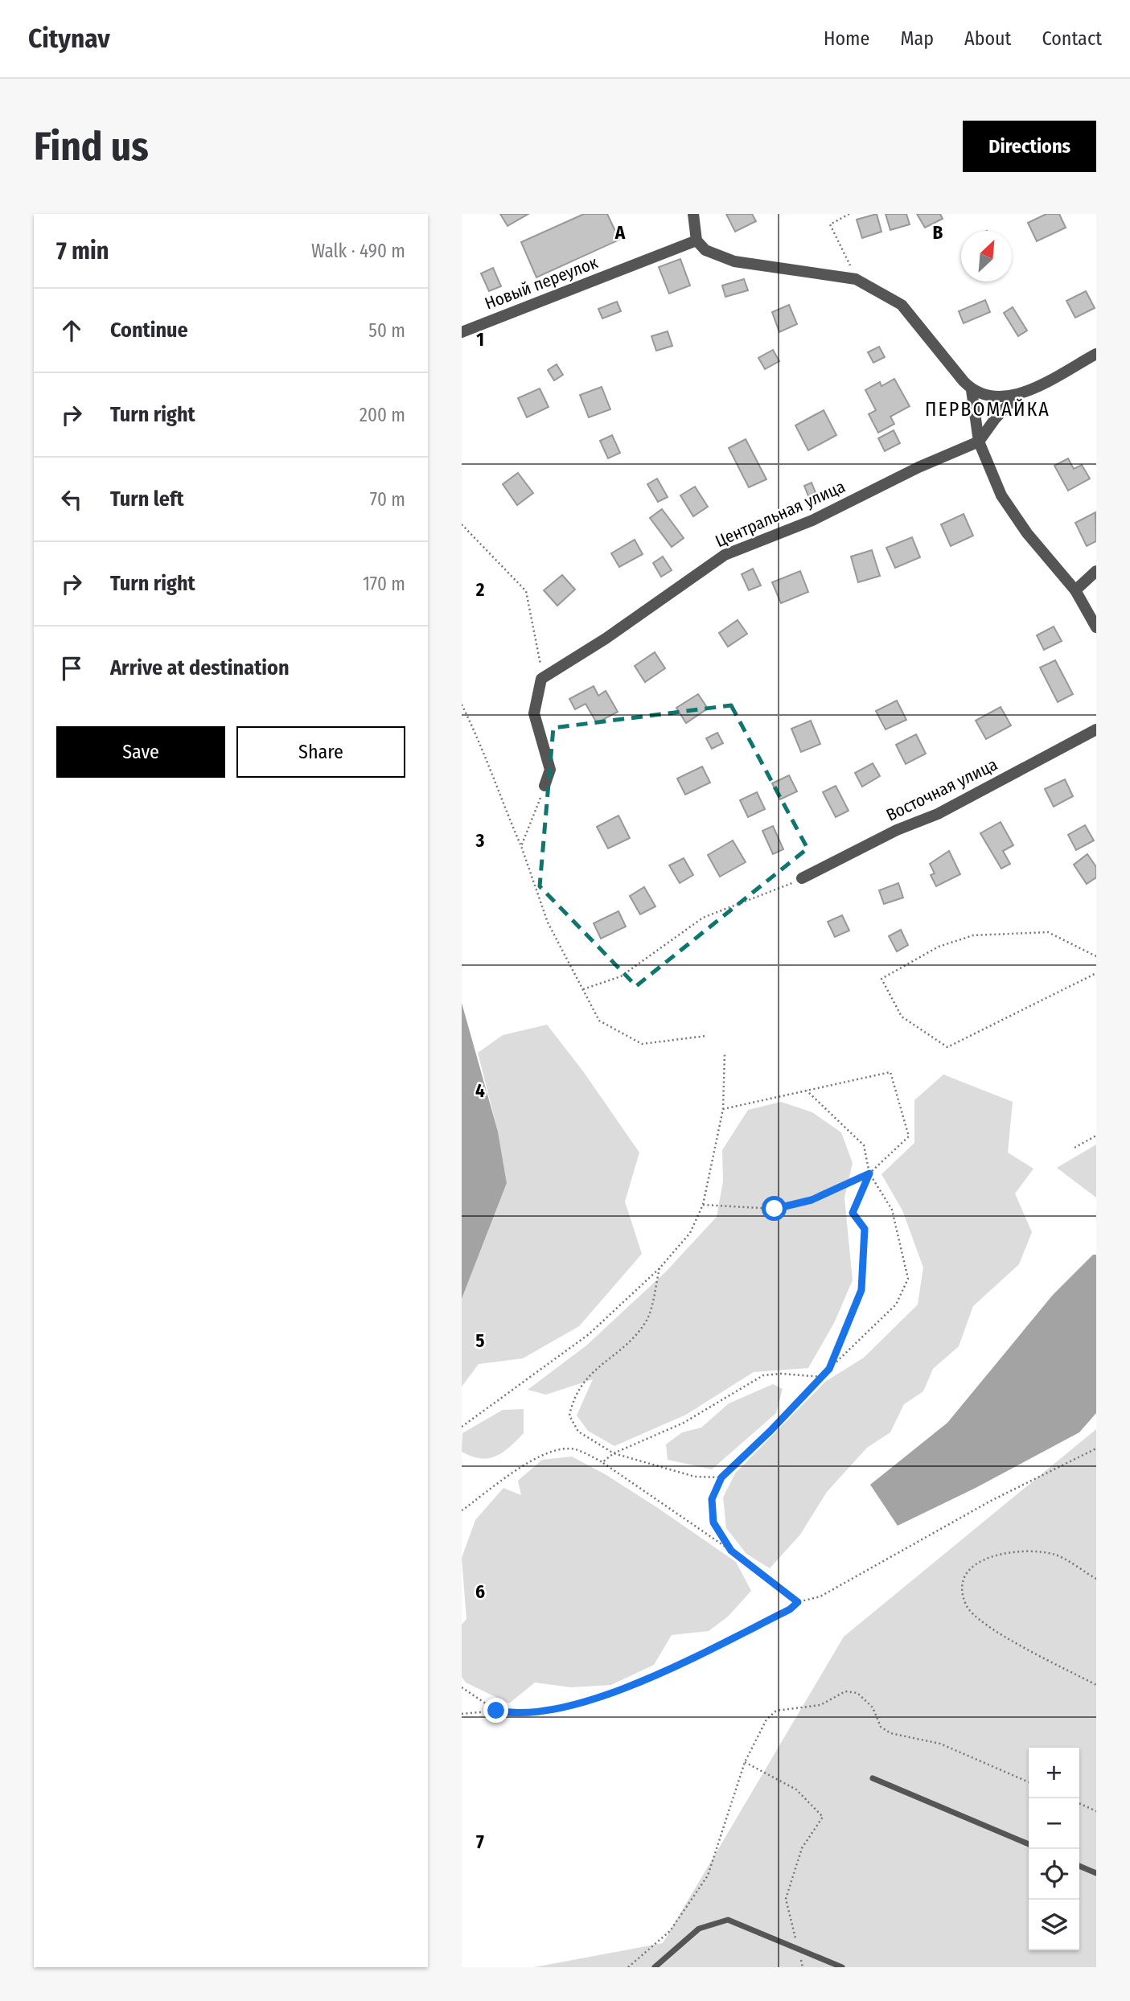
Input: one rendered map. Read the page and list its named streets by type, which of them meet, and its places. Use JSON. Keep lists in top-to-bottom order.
{
  "streets": {
    "street": ["Новый переулок", "Центральная улица", "Восточная улица"]
  },
  "districts": ["ПЕРВОМАЙКА"],
  "north": "top right",
  "page": {
    "header": "Citynav",
    "nav": [
      "Home",
      "Map",
      "About",
      "Contact"
    ],
    "buttons": [
      "Directions",
      ["Save", "Share"]
    ],
    "title": "Find us",
    "heading": ["7 min", "Walk · 490 m"],
    "list": [
      ["Continue", "50 m"],
      ["Turn right", "200 m"],
      ["Turn left", "70 m"],
      ["Turn right", "170 m"],
      "Arrive at destination"
    ],
    "map_buttons": ["+", "−"]
  },
  "grid": {
    "columns": ["A", "B"],
    "rows": [
      "1",
      "2",
      "3",
      "4",
      "5",
      "6",
      "7"
    ]
  }
}
